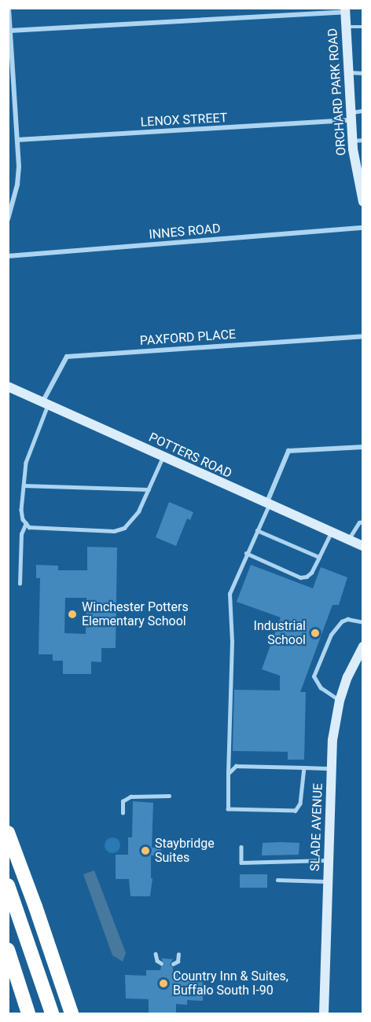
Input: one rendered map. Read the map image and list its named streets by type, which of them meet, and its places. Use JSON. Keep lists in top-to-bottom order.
{
  "streets": {
    "street": [
      "ORCHARD PARK ROAD",
      "LENOX STREET",
      "INNES ROAD",
      "PAXFORD PLACE",
      "POTTERS ROAD",
      "SLADE AVENUE"
    ]
  },
  "crossings": [
    ["ORCHARD PARK ROAD", "LENOX STREET"],
    ["PAXFORD PLACE", "POTTERS ROAD"]
  ],
  "places": [
    "Winchester Potters Elementary School",
    "Industrial School",
    "Staybridge Suites",
    "Country Inn & Suites, Buffalo South I-90"
  ]
}
